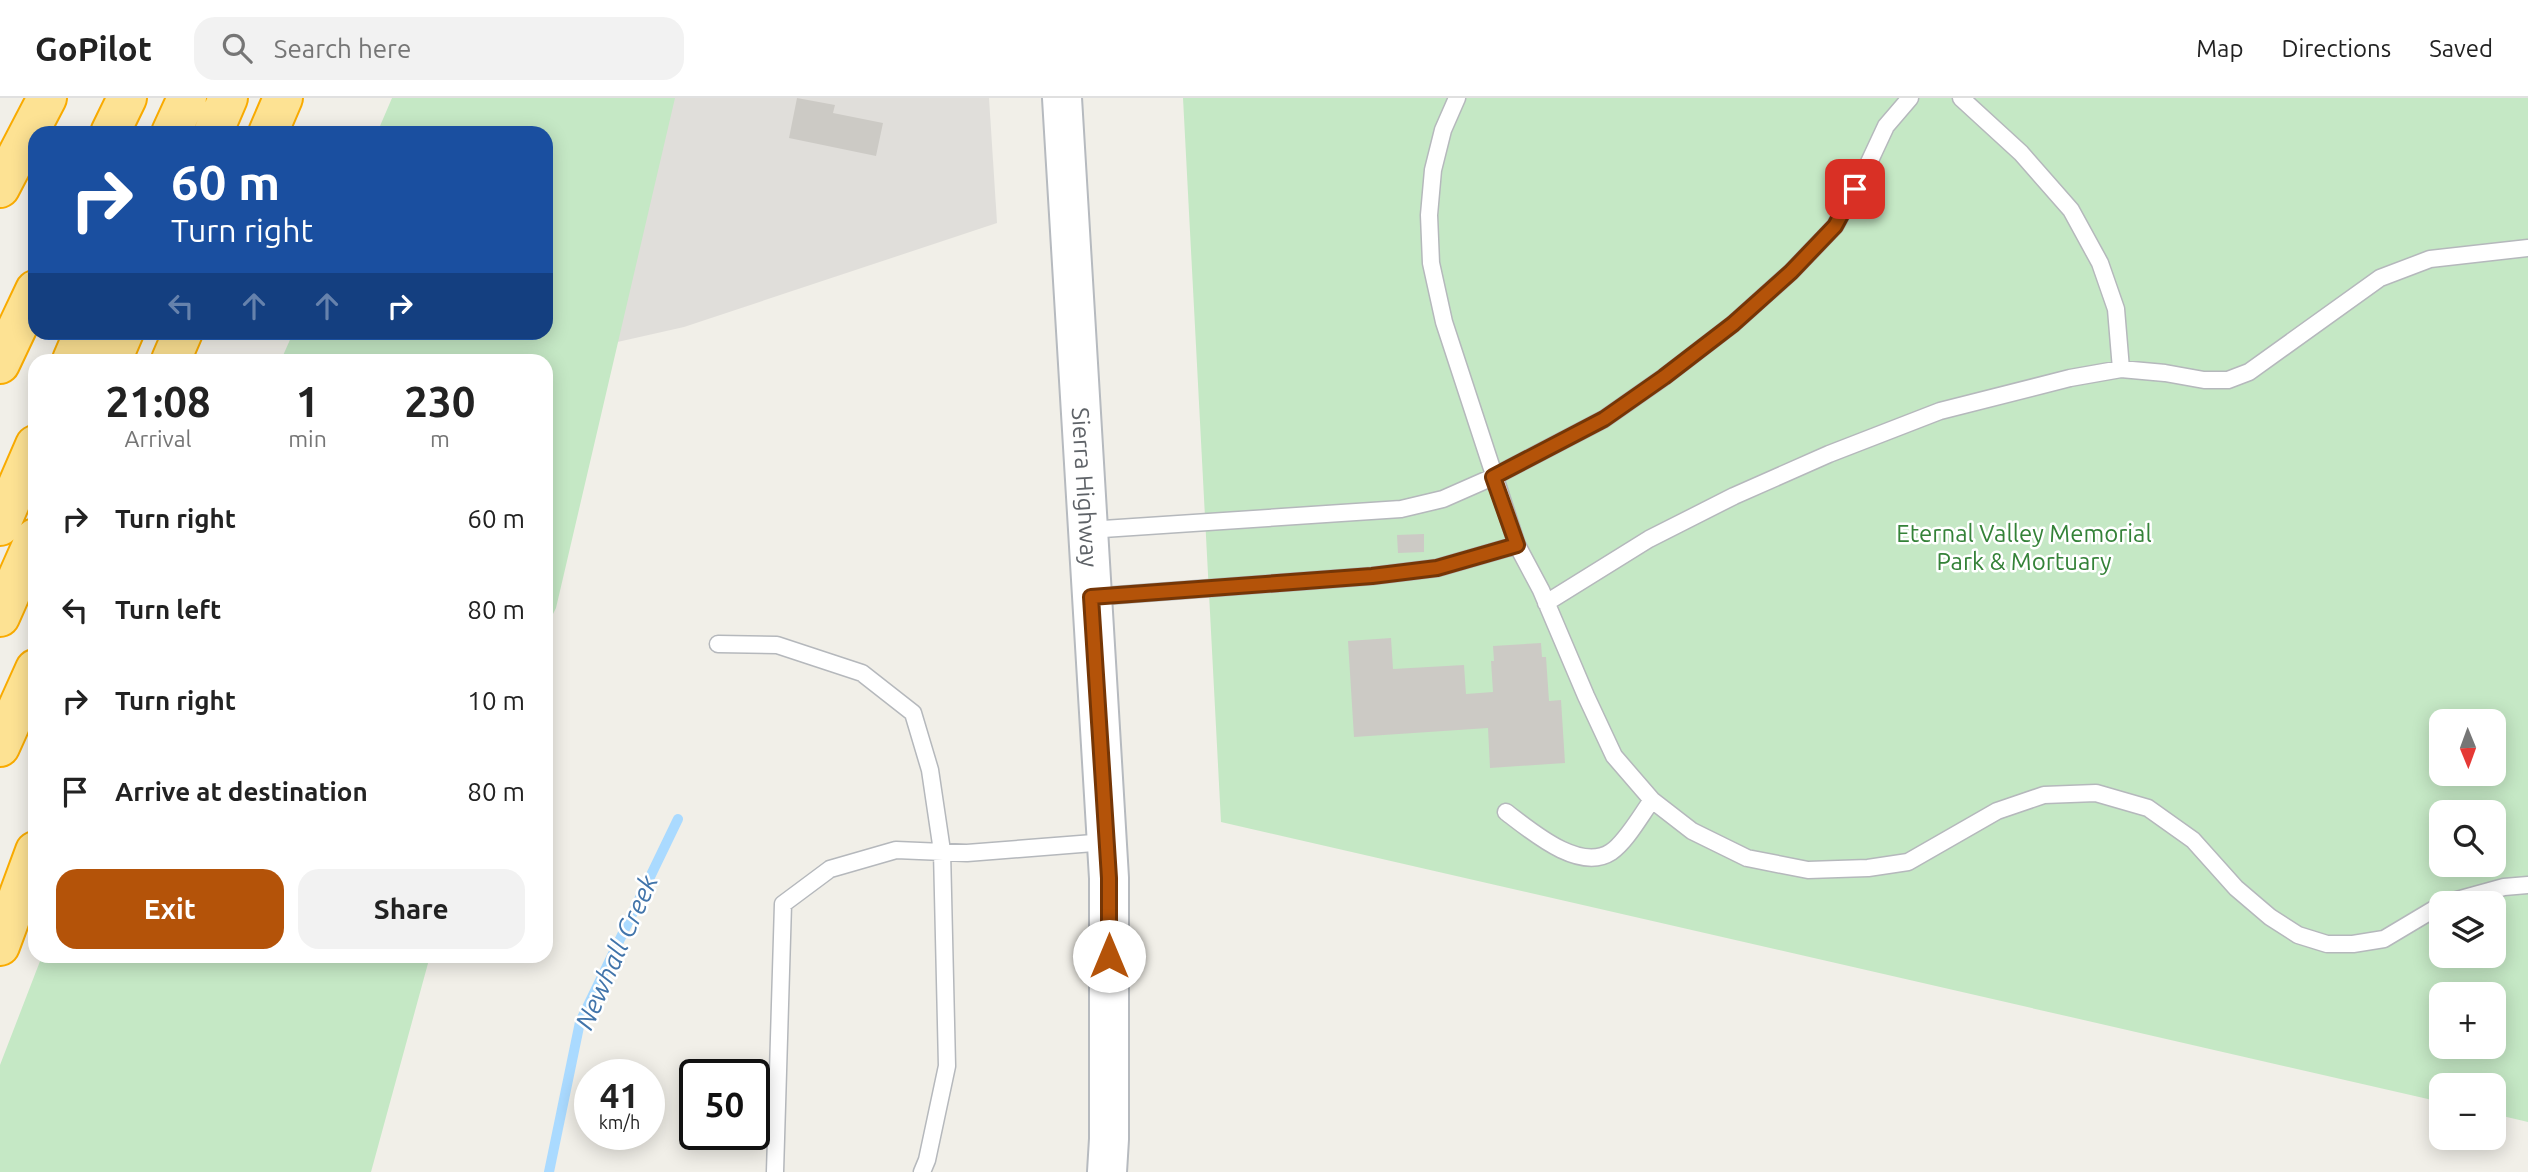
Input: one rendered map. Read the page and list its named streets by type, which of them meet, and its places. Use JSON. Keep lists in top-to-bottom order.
{
  "streets": {
    "main road": ["Sierra Highway"]
  },
  "water": ["Newhall Creek"],
  "parks": ["Eternal Valley Memorial Park & Mortuary"],
  "north": "bottom",
  "page": {
    "header": "GoPilot",
    "search": "Search here",
    "nav": ["Map", "Directions", "Saved"],
    "turn": ["60 m", "Turn right"],
    "eta": [
      "21:08",
      "Arrival",
      "1",
      "min",
      "230",
      "m"
    ],
    "list": [
      {
        "name": "Turn right",
        "value": "60 m"
      },
      {
        "name": "Turn left",
        "value": "80 m"
      },
      {
        "name": "Turn right",
        "value": "10 m"
      },
      {
        "name": "Arrive at destination",
        "value": "80 m"
      }
    ],
    "map_buttons": ["+", "−"],
    "buttons": ["Exit", "Share"],
    "speed": "41 km/h",
    "limit": "50"
  }
}
